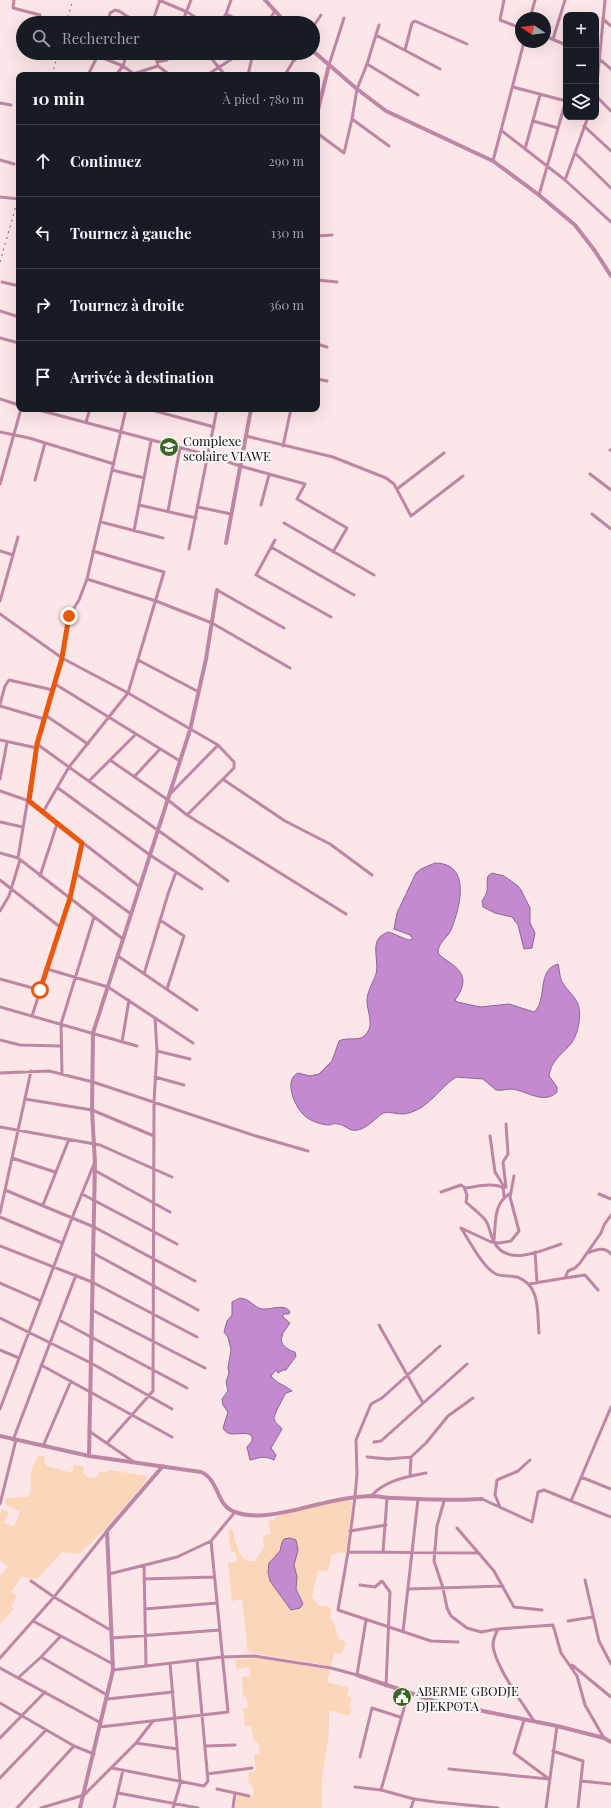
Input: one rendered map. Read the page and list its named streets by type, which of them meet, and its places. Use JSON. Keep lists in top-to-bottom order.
{
  "places": {
    "school or university": ["Complexe scolaire VIAWE"],
    "public building": ["ABERME GBODJE DJEKPOTA"]
  },
  "north": "left",
  "page": {
    "map_buttons": ["+", "−"],
    "search": "Rechercher",
    "heading": ["10 min", "À pied · 780 m"],
    "list": [
      ["Continuez", "290 m"],
      ["Tournez à gauche", "130 m"],
      ["Tournez à droite", "360 m"],
      "Arrivée à destination"
    ]
  }
}
